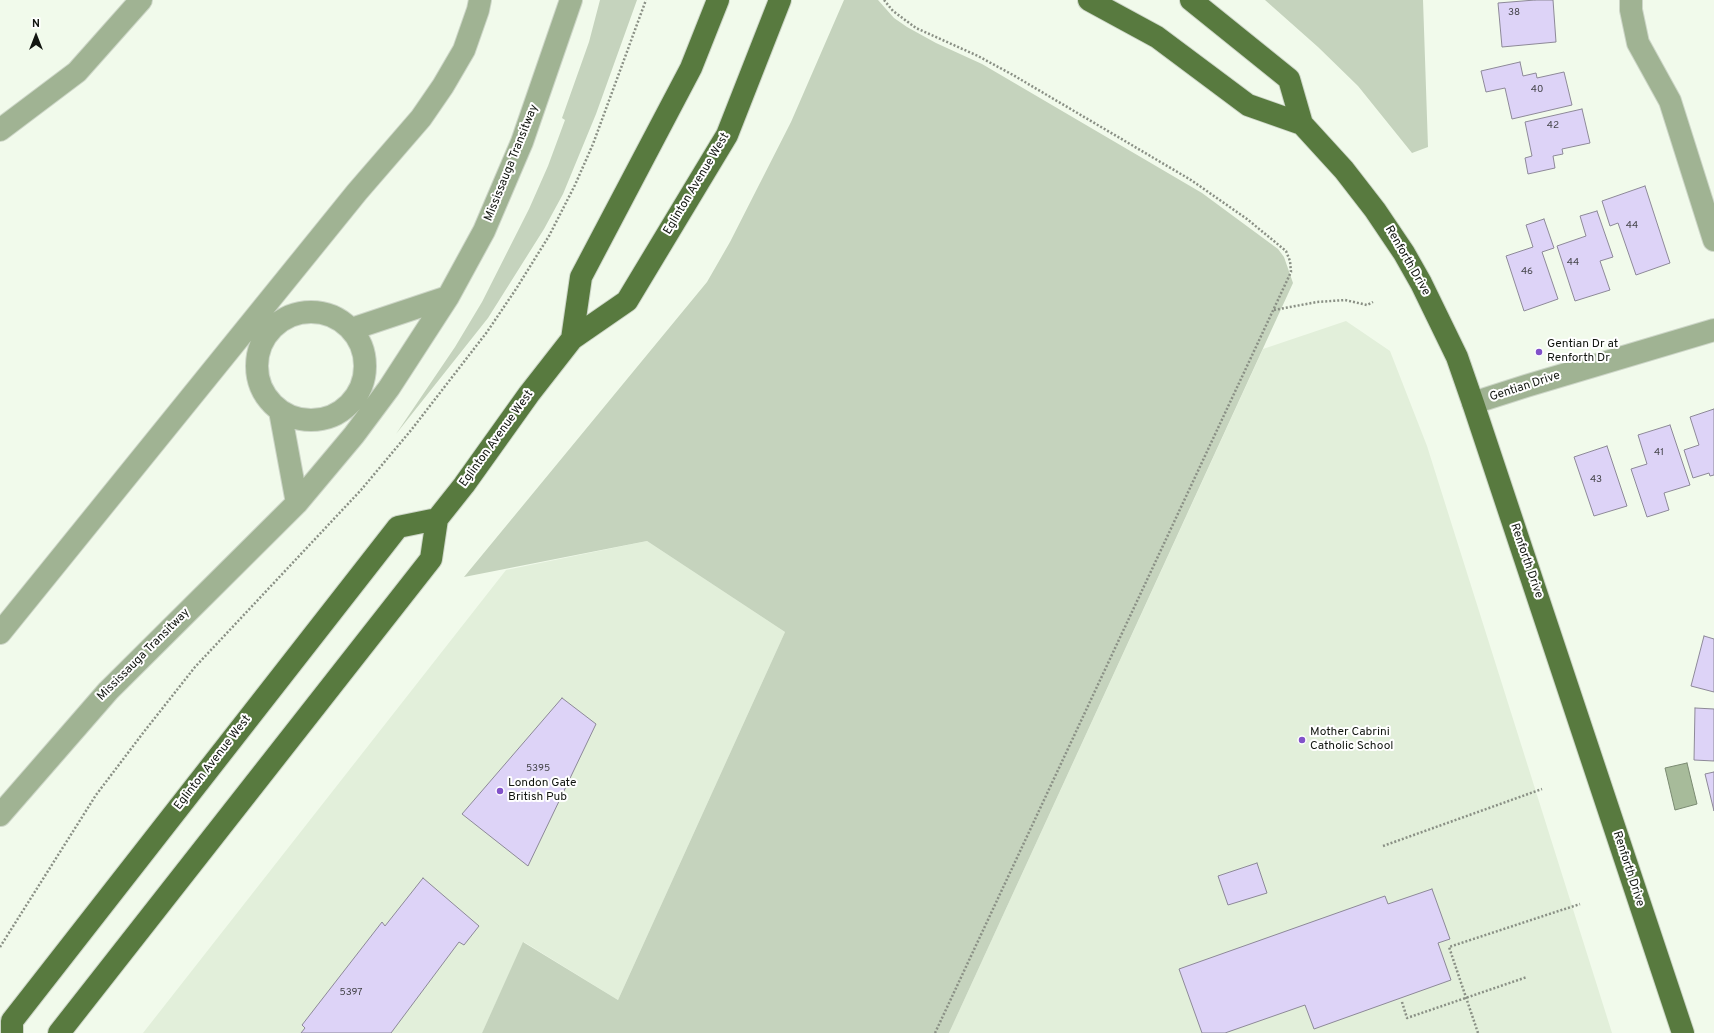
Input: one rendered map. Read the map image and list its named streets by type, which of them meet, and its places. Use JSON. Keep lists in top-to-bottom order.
{
  "streets": {
    "main road": ["Eglinton Avenue West", "Renforth Drive"],
    "street": ["Mississauga Transitway", "Gentian Drive"]
  },
  "crossings": [
    ["Renforth Drive", "Gentian Drive"]
  ],
  "places": ["Gentian Dr at Renforth Dr", "Mother Cabrini Catholic School", "London Gate British Pub"],
  "house_numbers": [
    "38",
    "40",
    "42",
    "44",
    "44",
    "46",
    "41",
    "43",
    "5395",
    "5397"
  ],
  "north": "top"
}
